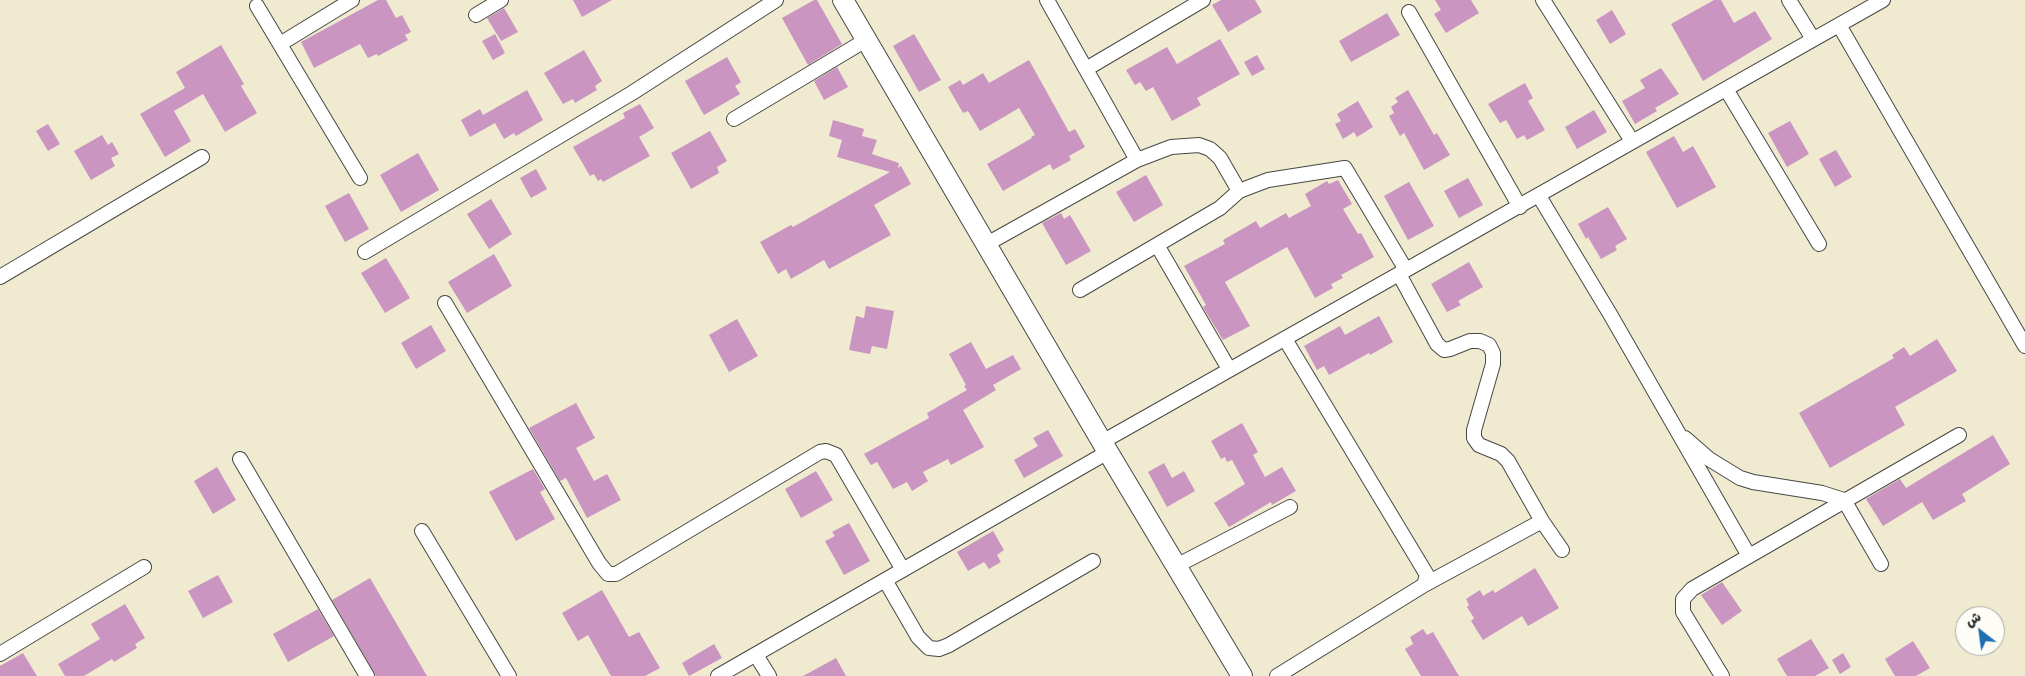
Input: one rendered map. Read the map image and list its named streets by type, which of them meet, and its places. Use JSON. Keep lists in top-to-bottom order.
{
  "north": "top left"
}
